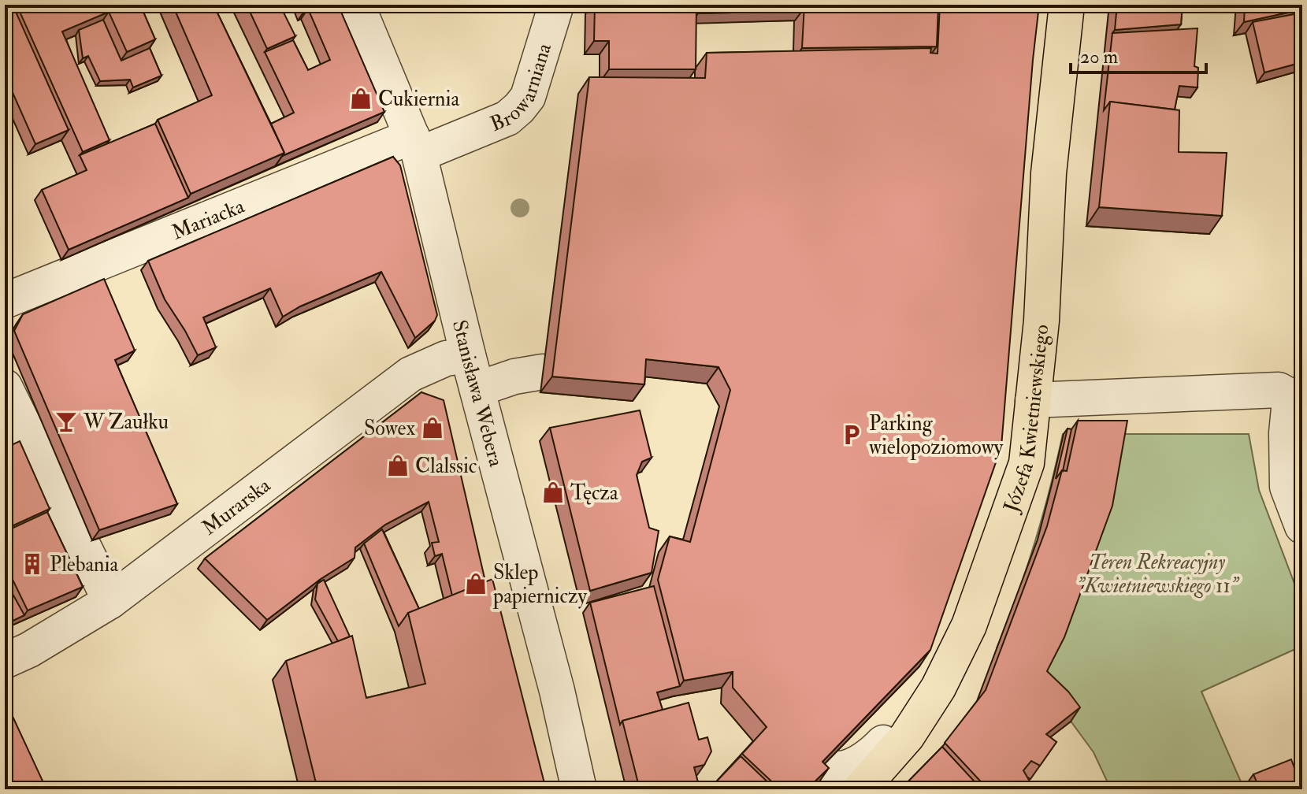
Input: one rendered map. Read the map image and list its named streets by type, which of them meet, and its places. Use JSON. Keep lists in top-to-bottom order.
{
  "streets": {
    "main road": ["Józefa Kwietniewskiego"],
    "street": [
      "Browarniana",
      "Mariacka",
      "Stanisława Webera",
      "Murarska"
    ]
  },
  "crossings": [
    ["Browarniana", "Mariacka"],
    ["Browarniana", "Stanisława Webera"],
    ["Mariacka", "Stanisława Webera"],
    ["Stanisława Webera", "Murarska"]
  ],
  "parks": ["Teren Rekreacyjny \"Kwietniewskiego 11\""],
  "places": {
    "shop": [
      "Cukiernia",
      "Sowex",
      "Clalssic",
      "Tęcza",
      "Sklep papierniczy"
    ],
    "bar": ["W Zaułku"],
    "parking": ["Parking wielopoziomowy"],
    "building": ["Plebania"]
  },
  "scale_bar": "20 m"
}
